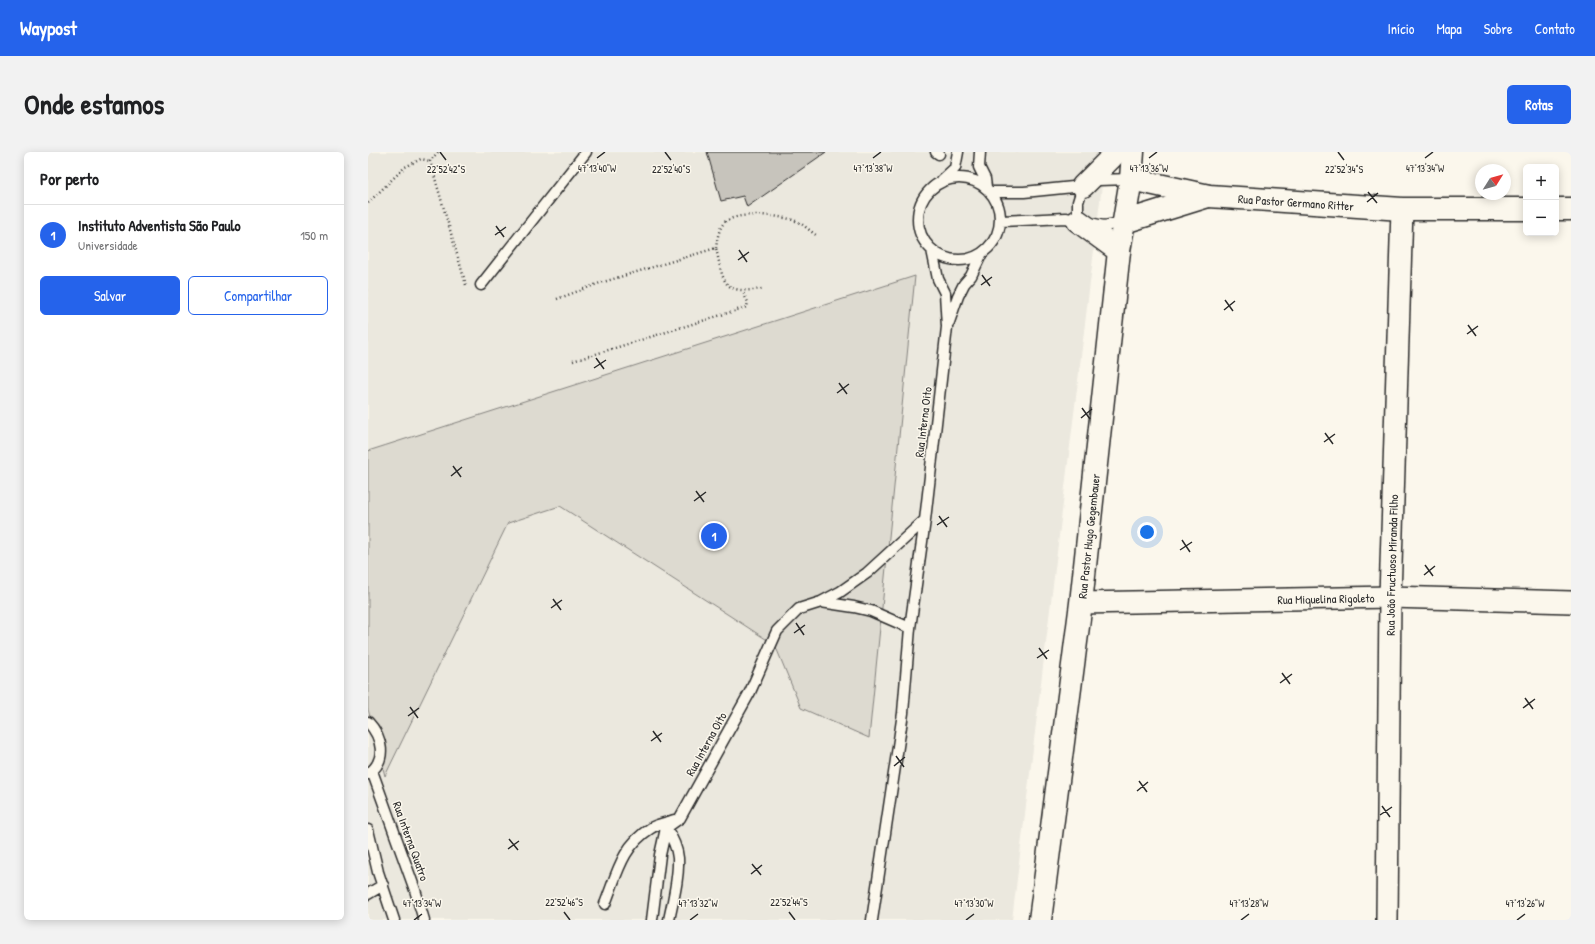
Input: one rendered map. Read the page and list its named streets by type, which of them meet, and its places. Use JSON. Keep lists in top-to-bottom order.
{
  "streets": {
    "main road": ["Rua Pastor Germano Ritter", "Rua Pastor Hugo Gegembauer"],
    "street": ["Rua João Fructuoso Miranda Filho", "Rua Miquelina Rigoleto"],
    "lane": ["Rua Interna Oito", "Rua Interna Quatro"]
  },
  "crossings": [
    ["Rua Pastor Germano Ritter", "Rua Interna Oito"],
    ["Rua Pastor Germano Ritter", "Rua Pastor Hugo Gegembauer"],
    ["Rua Pastor Germano Ritter", "Rua João Fructuoso Miranda Filho"],
    ["Rua Pastor Hugo Gegembauer", "Rua Miquelina Rigoleto"],
    ["Rua João Fructuoso Miranda Filho", "Rua Miquelina Rigoleto"]
  ],
  "north": "top right",
  "page": {
    "header": "Waypost",
    "nav": [
      "Início",
      "Mapa",
      "Sobre",
      "Contato"
    ],
    "title": "Onde estamos",
    "buttons": [
      "Rotas",
      ["Salvar", "Compartilhar"]
    ],
    "heading": "Por perto",
    "map_buttons": ["+", "−"],
    "list": [
      {
        "mark": "1",
        "name": "Instituto Adventista São Paulo",
        "note": "Universidade",
        "value": "150 m"
      }
    ],
    "pins": "1"
  },
  "coordinates": [
    "47°13'40\"W",
    "47°13'38\"W",
    "47°13'34\"W",
    "47°13'36\"W",
    "22°52'42\"S",
    "22°52'40\"S",
    "22°52'34\"S",
    "22°52'46\"S",
    "22°52'44\"S",
    "47°13'32\"W",
    "47°13'30\"W",
    "47°13'28\"W",
    "47°13'26\"W"
  ]
}
